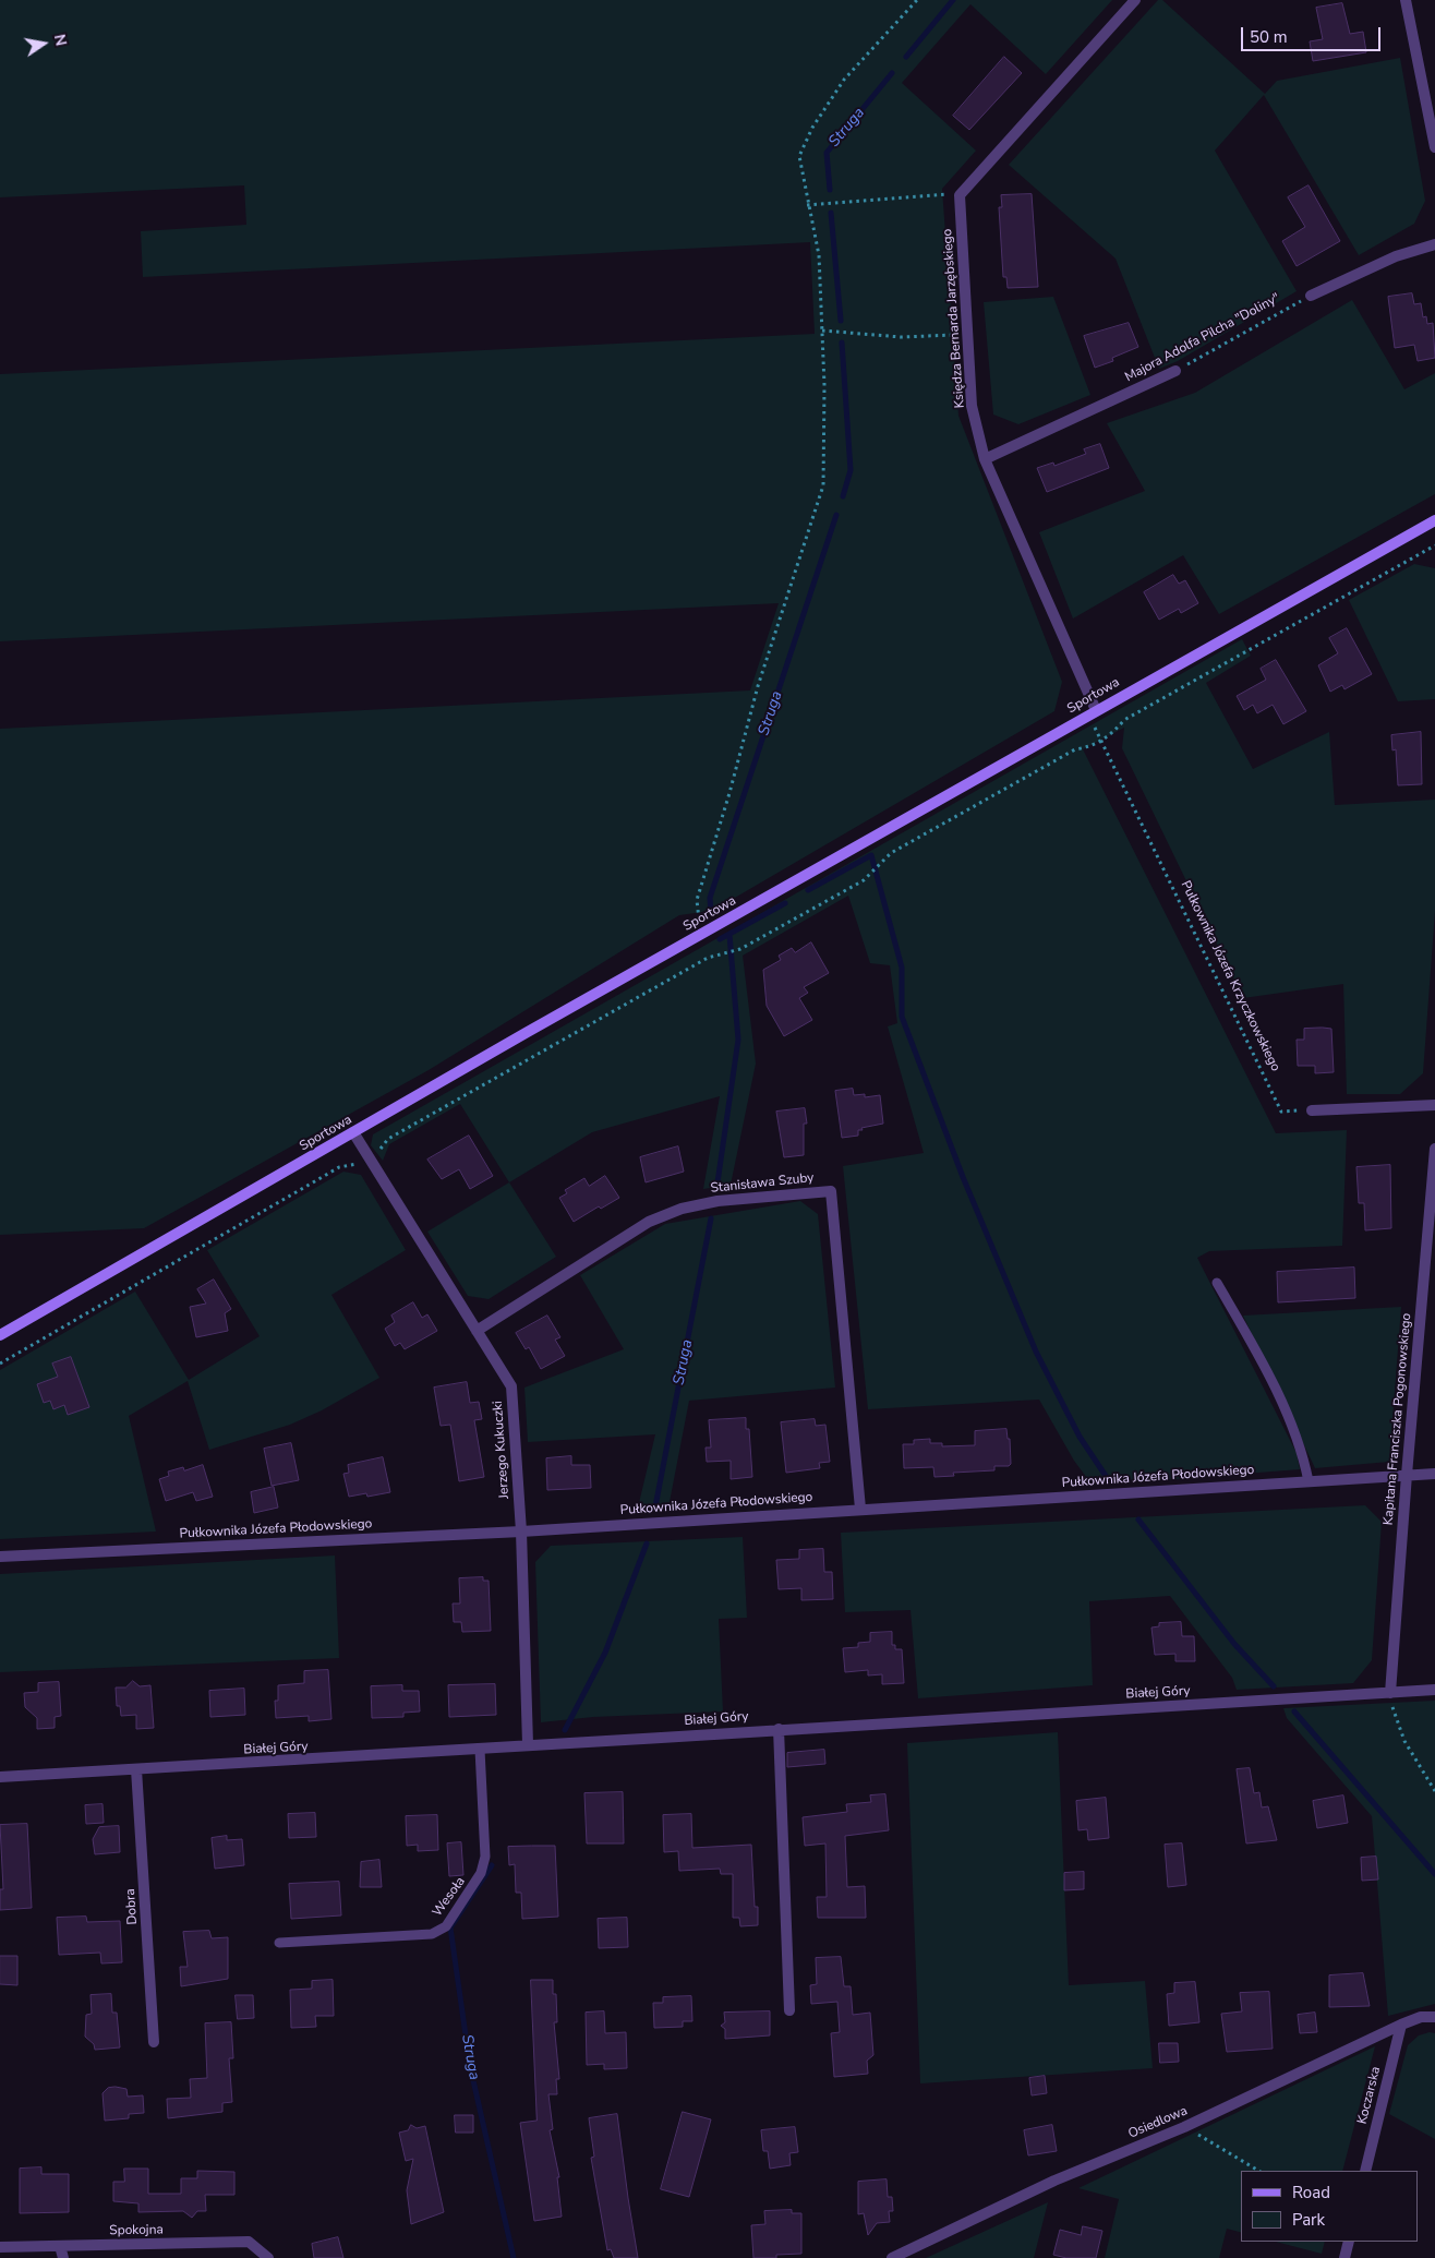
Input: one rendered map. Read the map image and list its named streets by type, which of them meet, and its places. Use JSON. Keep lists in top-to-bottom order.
{
  "streets": {
    "street": [
      "Księdza Bernarda Jarzębskiego",
      "Majora Adolfa Pilcha \"Doliny\"",
      "Sportowa",
      "Stanisława Szuby",
      "Kapitana Franciszka Pogonowskiego",
      "Jerzego Kukuczki",
      "Pułkownika Józefa Płodowskiego",
      "Białej Góry",
      "Dobra",
      "Koczarska",
      "Osiedlowa",
      "Spokojna"
    ],
    "lane": ["Wesoła"],
    "path": ["Pułkownika Józefa Krzyczkowskiego"]
  },
  "crossings": [
    ["Księdza Bernarda Jarzębskiego", "Majora Adolfa Pilcha \"Doliny\""],
    ["Księdza Bernarda Jarzębskiego", "Sportowa"],
    ["Księdza Bernarda Jarzębskiego", "Pułkownika Józefa Krzyczkowskiego"],
    ["Sportowa", "Pułkownika Józefa Krzyczkowskiego"],
    ["Sportowa", "Jerzego Kukuczki"],
    ["Stanisława Szuby", "Jerzego Kukuczki"],
    ["Stanisława Szuby", "Pułkownika Józefa Płodowskiego"],
    ["Kapitana Franciszka Pogonowskiego", "Pułkownika Józefa Płodowskiego"],
    ["Kapitana Franciszka Pogonowskiego", "Białej Góry"],
    ["Jerzego Kukuczki", "Pułkownika Józefa Płodowskiego"],
    ["Jerzego Kukuczki", "Białej Góry"],
    ["Białej Góry", "Wesoła"],
    ["Białej Góry", "Dobra"],
    ["Koczarska", "Osiedlowa"]
  ],
  "water": ["Struga"],
  "legend": ["Road", "Park"],
  "scale_bar": "50 m",
  "north": "right"
}
